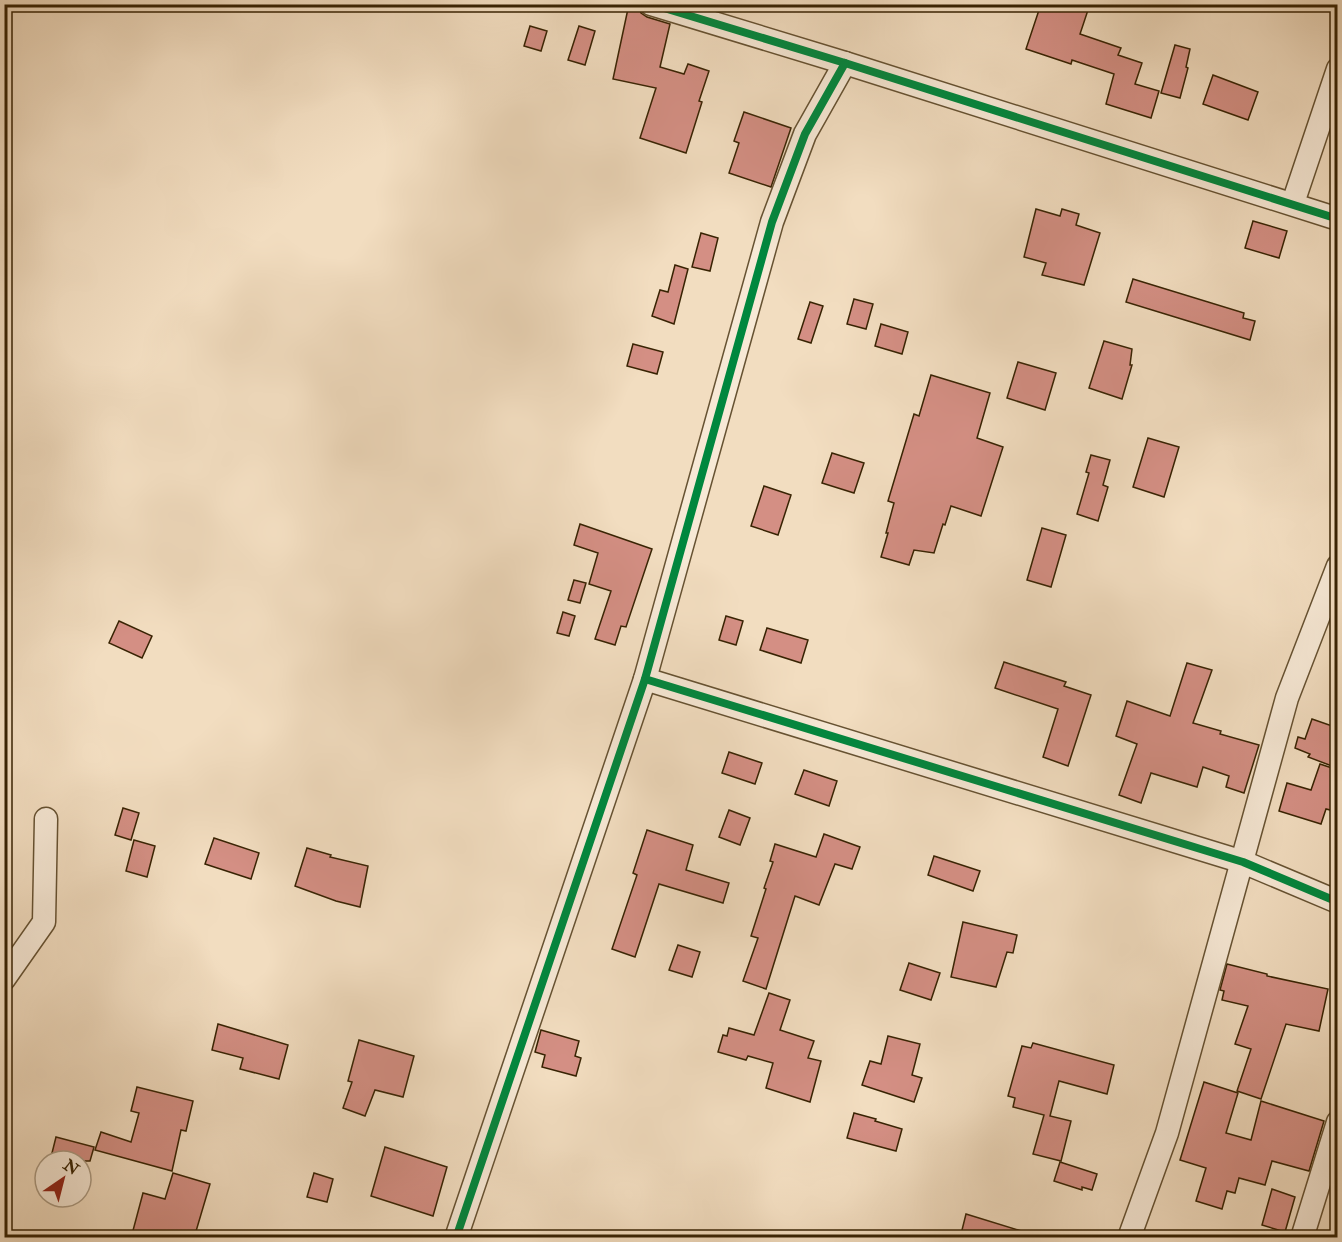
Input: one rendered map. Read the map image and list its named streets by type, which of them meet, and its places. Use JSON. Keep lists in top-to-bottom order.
{
  "north": "top right"
}
